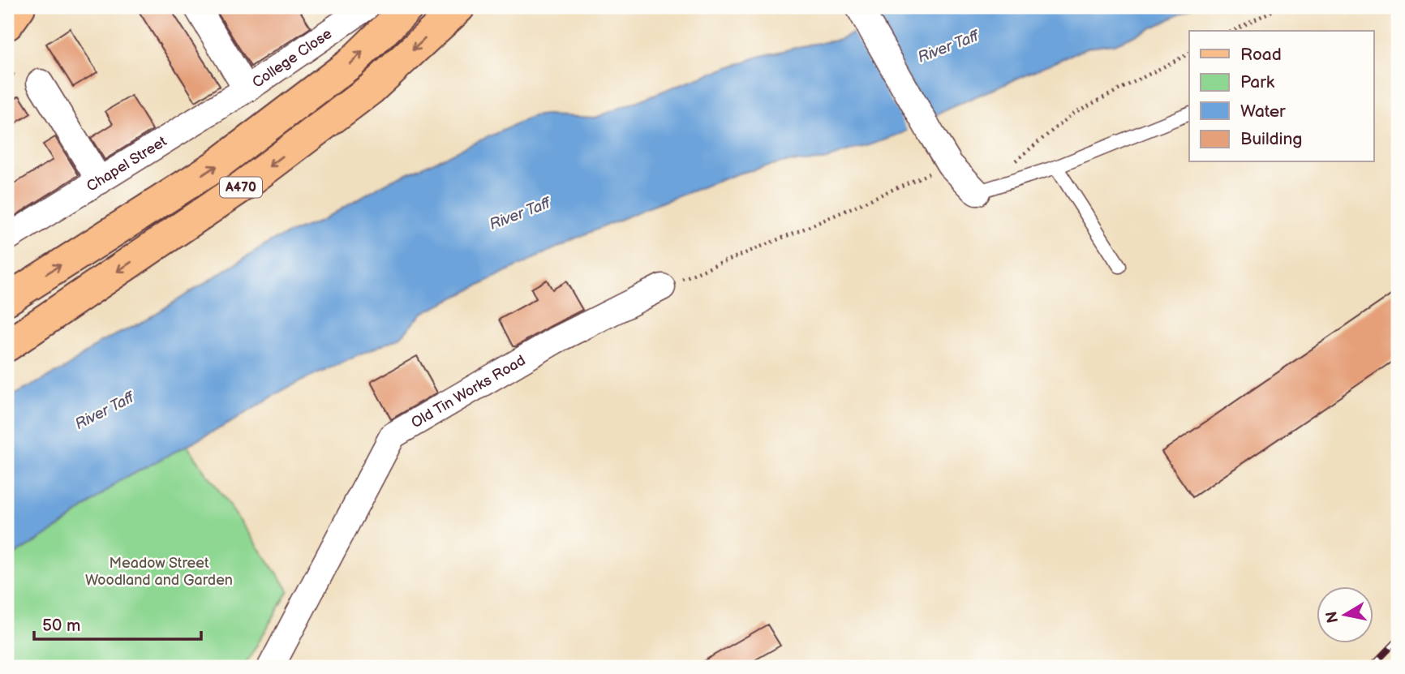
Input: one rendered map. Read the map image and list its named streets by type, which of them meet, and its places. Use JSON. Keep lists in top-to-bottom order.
{
  "streets": {
    "main road": ["A470"],
    "street": ["College Close", "Chapel Street", "Old Tin Works Road"]
  },
  "crossings": [
    ["College Close", "Chapel Street"]
  ],
  "water": ["River Taff"],
  "parks": ["Meadow Street Woodland and Garden"],
  "legend": [
    "Road",
    "Park",
    "Water",
    "Building"
  ],
  "scale_bar": "50 m",
  "north": "left"
}
